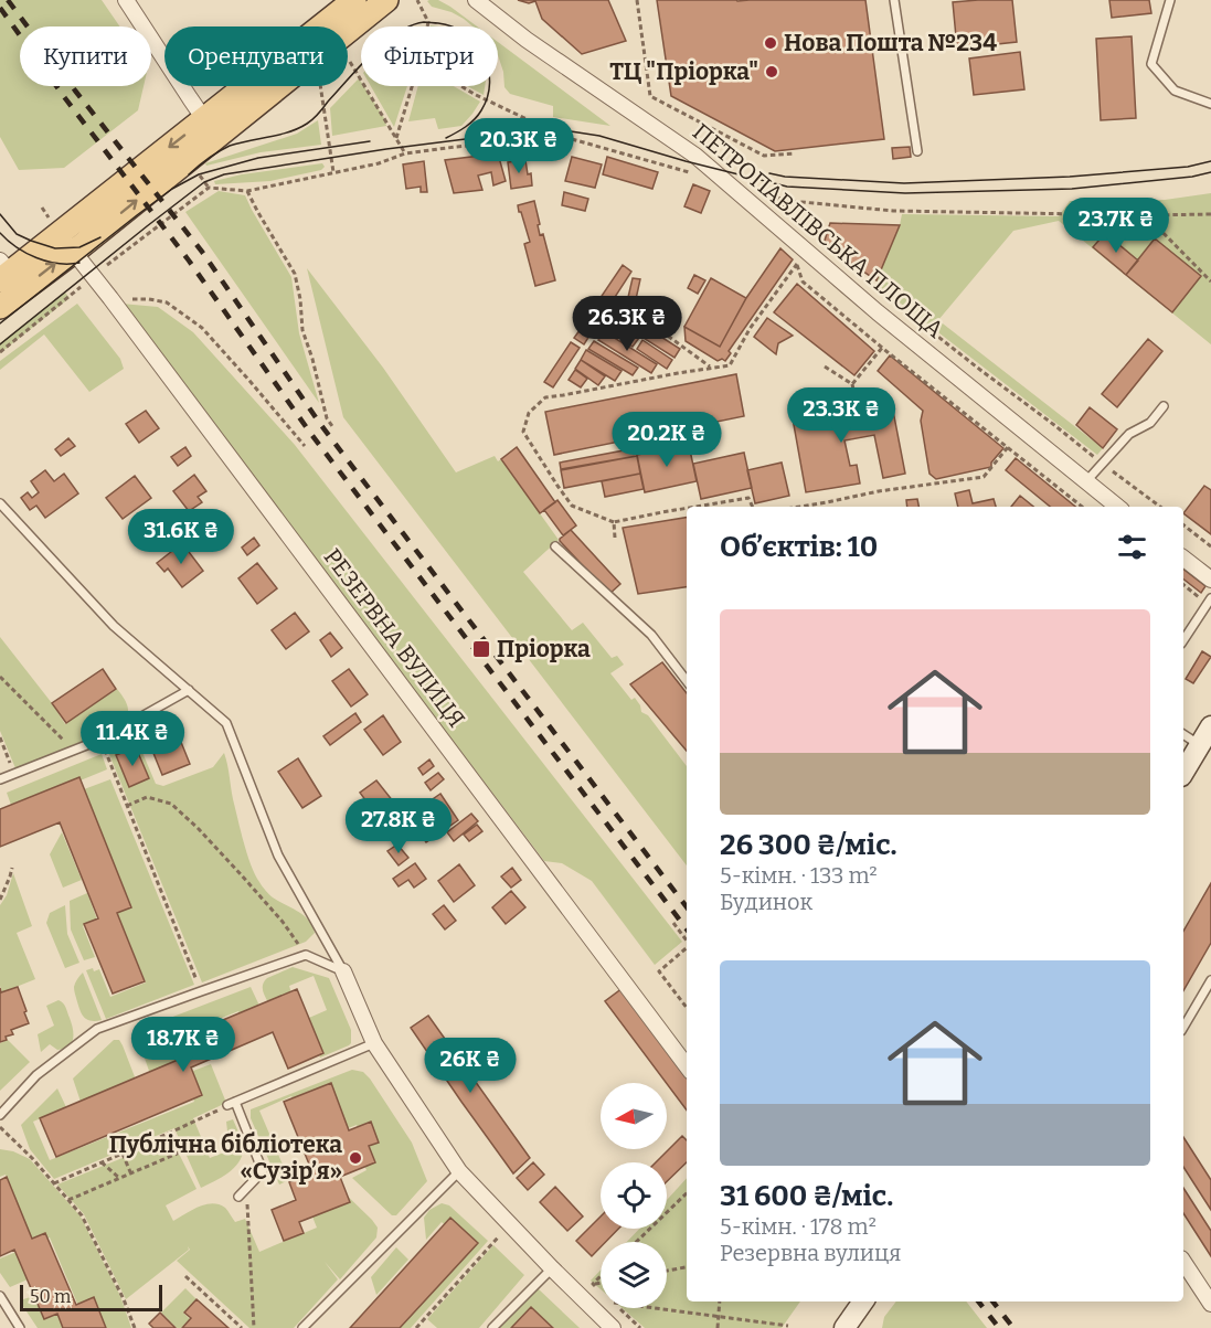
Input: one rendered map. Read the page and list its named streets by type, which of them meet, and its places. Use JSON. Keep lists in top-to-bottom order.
{
  "streets": {
    "street": ["ПЕТРОПАВЛІВСЬКА ПЛОЩА", "РЕЗЕРВНА ВУЛИЦЯ"]
  },
  "places": {
    "other": ["Нова Пошта №234", "ТЦ \"Пріорка\"", "Публічна бібліотека «Сузір’я»"],
    "transit": ["Пріорка"]
  },
  "scale_bar": "50 m",
  "north": "left",
  "page": {
    "chip": ["Купити", "Орендувати", "Фільтри"],
    "price": [
      "20.3K ₴",
      "23.7K ₴",
      "26.3K ₴",
      "23.3K ₴",
      "20.2K ₴",
      "31.6K ₴",
      "11.4K ₴",
      "27.8K ₴",
      "18.7K ₴",
      "26K ₴"
    ],
    "heading": "Об’єктів: 10",
    "list": [
      {
        "name": "26 300 ₴/міс.",
        "note": "5-кімн. · 133 m² · Будинок"
      },
      {
        "name": "31 600 ₴/міс.",
        "note": "5-кімн. · 178 m² · Резервна вулиця"
      }
    ],
    "scale": "50 m"
  }
}
